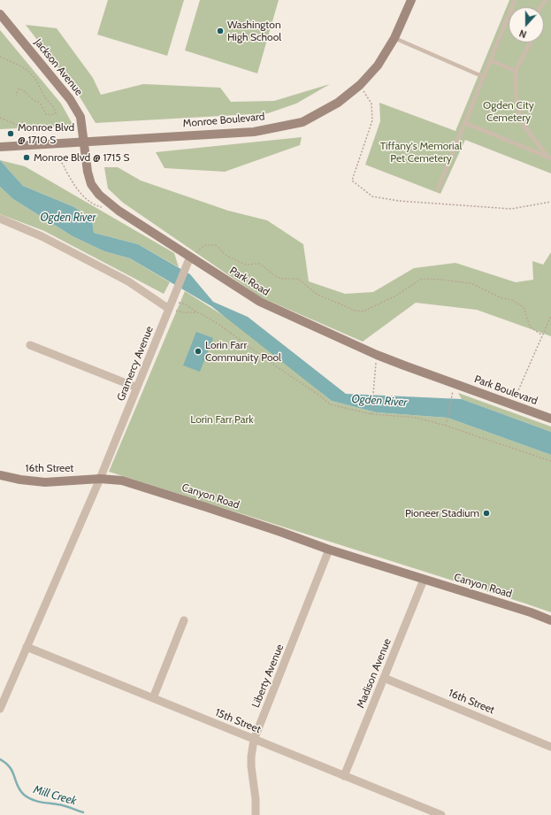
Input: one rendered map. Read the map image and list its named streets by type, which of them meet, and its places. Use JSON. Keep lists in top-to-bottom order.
{
  "streets": {
    "street": [
      "Jackson Avenue",
      "Monroe Boulevard",
      "Park Road",
      "Gramercy Avenue",
      "Park Boulevard",
      "16th Street",
      "Canyon Road",
      "Madison Avenue",
      "Liberty Avenue",
      "15th Street"
    ]
  },
  "crossings": [
    ["Jackson Avenue", "Monroe Boulevard"],
    ["Jackson Avenue", "Park Road"],
    ["Monroe Boulevard", "Park Road"],
    ["Park Road", "Gramercy Avenue"],
    ["Park Road", "Park Boulevard"],
    ["Gramercy Avenue", "16th Street"],
    ["Gramercy Avenue", "Canyon Road"],
    ["16th Street", "Canyon Road"],
    ["16th Street", "Madison Avenue"],
    ["Canyon Road", "Madison Avenue"],
    ["Canyon Road", "Liberty Avenue"],
    ["Madison Avenue", "15th Street"],
    ["Liberty Avenue", "15th Street"]
  ],
  "water": ["Ogden River", "Mill Creek"],
  "parks": ["Ogden City Cemetery", "Tiffany's Memorial Pet Cemetery", "Lorin Farr Park"],
  "places": [
    "Washington High School",
    "Monroe Blvd @ 1710 S",
    "Monroe Blvd @ 1715 S",
    "Lorin Farr Community Pool",
    "Pioneer Stadium"
  ],
  "north": "bottom"
}
